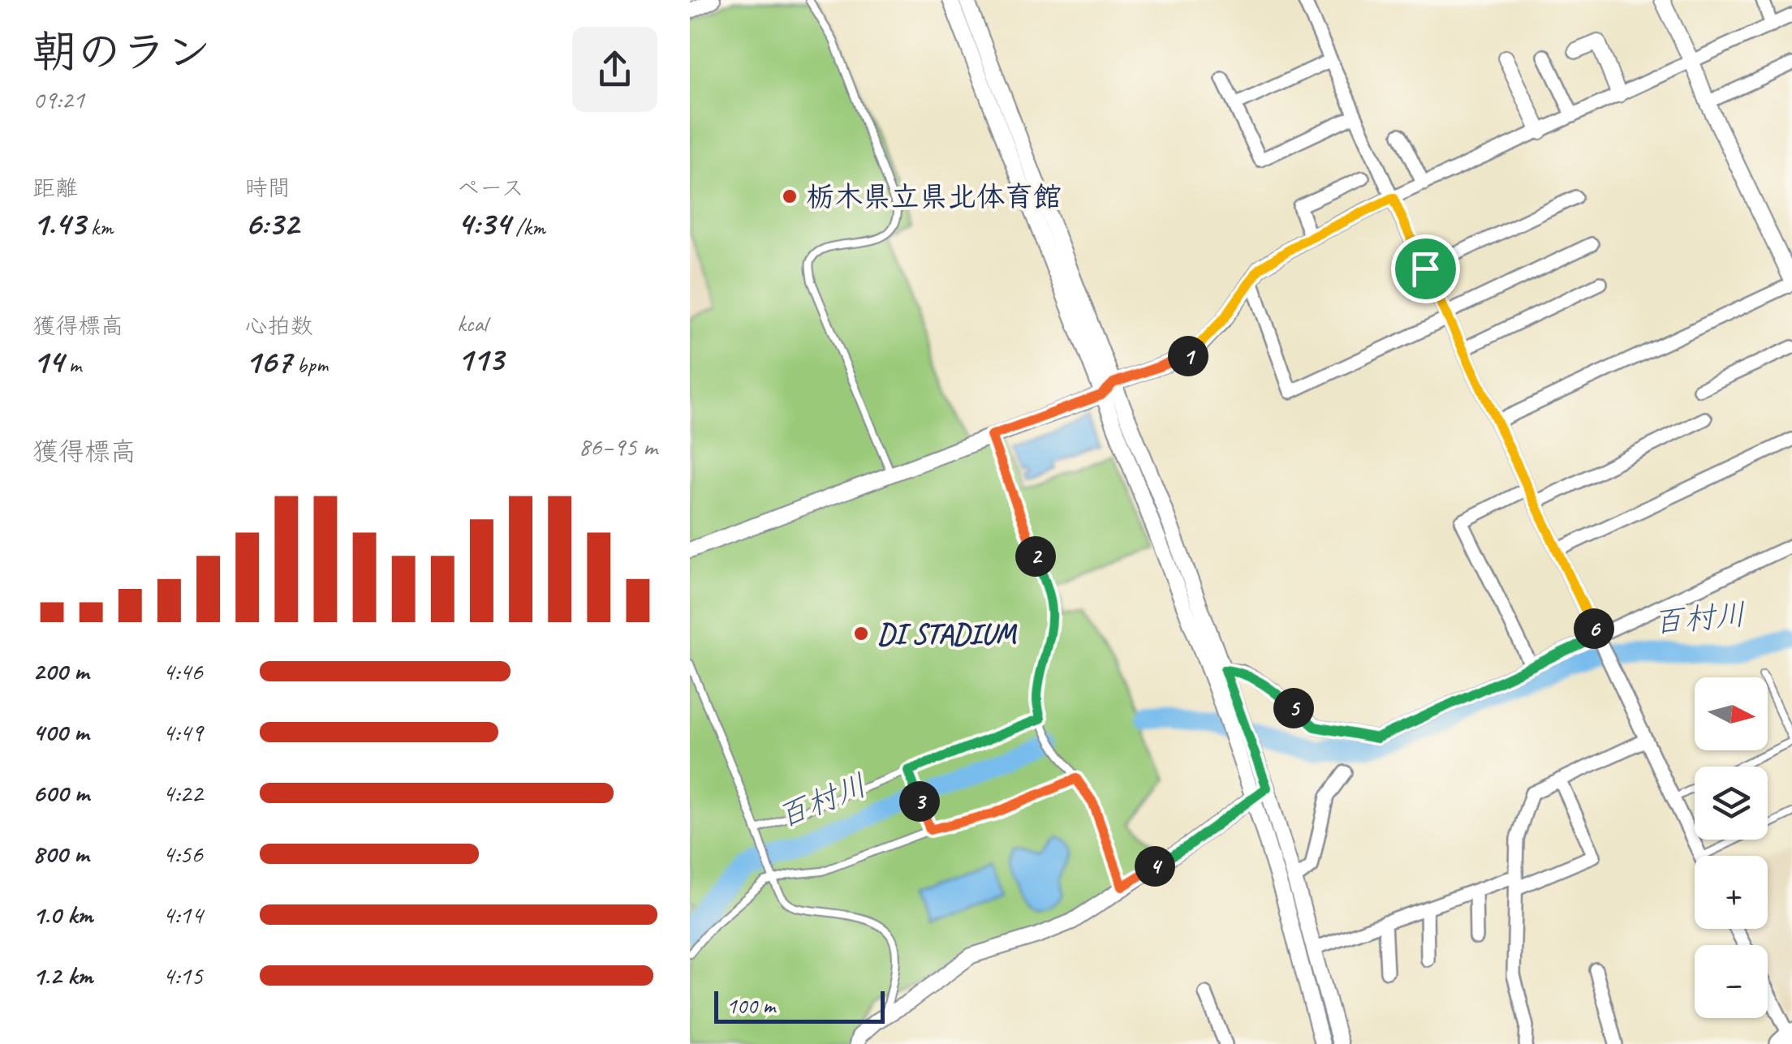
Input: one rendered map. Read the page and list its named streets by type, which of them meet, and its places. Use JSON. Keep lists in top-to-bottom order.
{
  "water": ["百村川"],
  "places": ["栃木県立県北体育館", "DI STADIUM"],
  "scale_bar": "100 m",
  "north": "right",
  "page": {
    "heading": ["朝のラン", "09:21"],
    "stats": [
      ["距離", "1.43 km"],
      ["時間", "6:32"],
      ["ペース", "4:34 /km"],
      ["獲得標高", "14 m"],
      ["心拍数", "167 bpm"],
      ["kcal", "113"]
    ],
    "pins": [
      "1",
      "2",
      "6",
      "5",
      "3",
      "4"
    ],
    "chart": ["獲得標高", "86–95 m"],
    "list": [
      {
        "name": "200 m",
        "note": "4:46"
      },
      {
        "name": "400 m",
        "note": "4:49"
      },
      {
        "name": "600 m",
        "note": "4:22"
      },
      {
        "name": "800 m",
        "note": "4:56"
      },
      {
        "name": "1.0 km",
        "note": "4:14"
      },
      {
        "name": "1.2 km",
        "note": "4:15"
      }
    ],
    "map_buttons": ["+", "−"],
    "scale": "100 m"
  }
}
